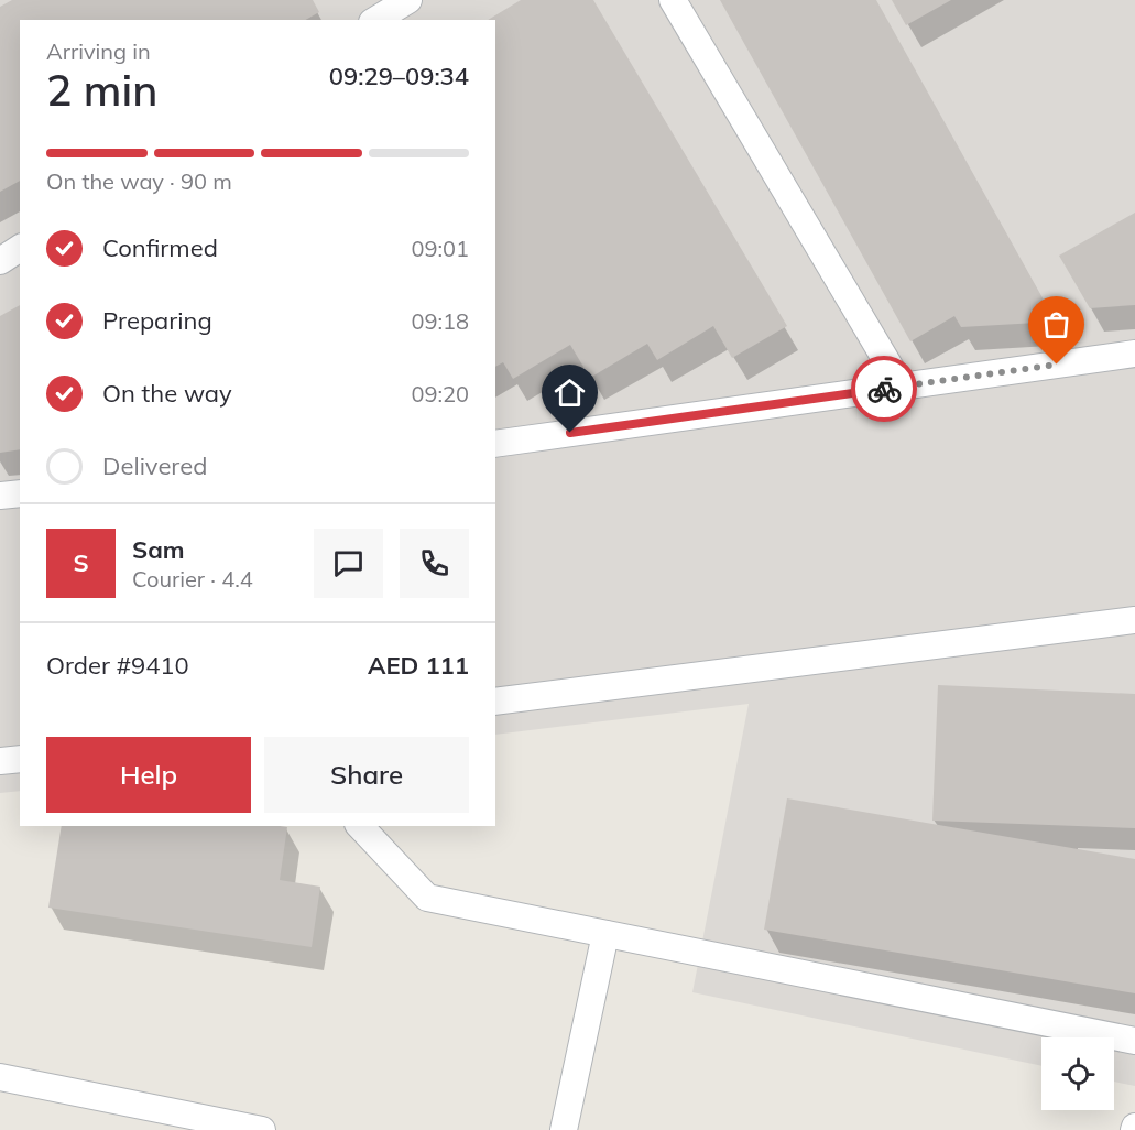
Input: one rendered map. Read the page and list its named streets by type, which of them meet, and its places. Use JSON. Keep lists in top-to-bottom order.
{
  "page": {
    "heading": ["2 min", "Arriving in", "09:29–09:34"],
    "panel": [
      "Sam",
      "Courier · 4.4",
      "Order #9410",
      "AED 111"
    ],
    "bar": "On the way · 90 m",
    "list": [
      ["Confirmed", "09:01"],
      ["Preparing", "09:18"],
      ["On the way", "09:20"],
      "Delivered"
    ],
    "round": "S",
    "buttons": ["Help", "Share"]
  }
}
